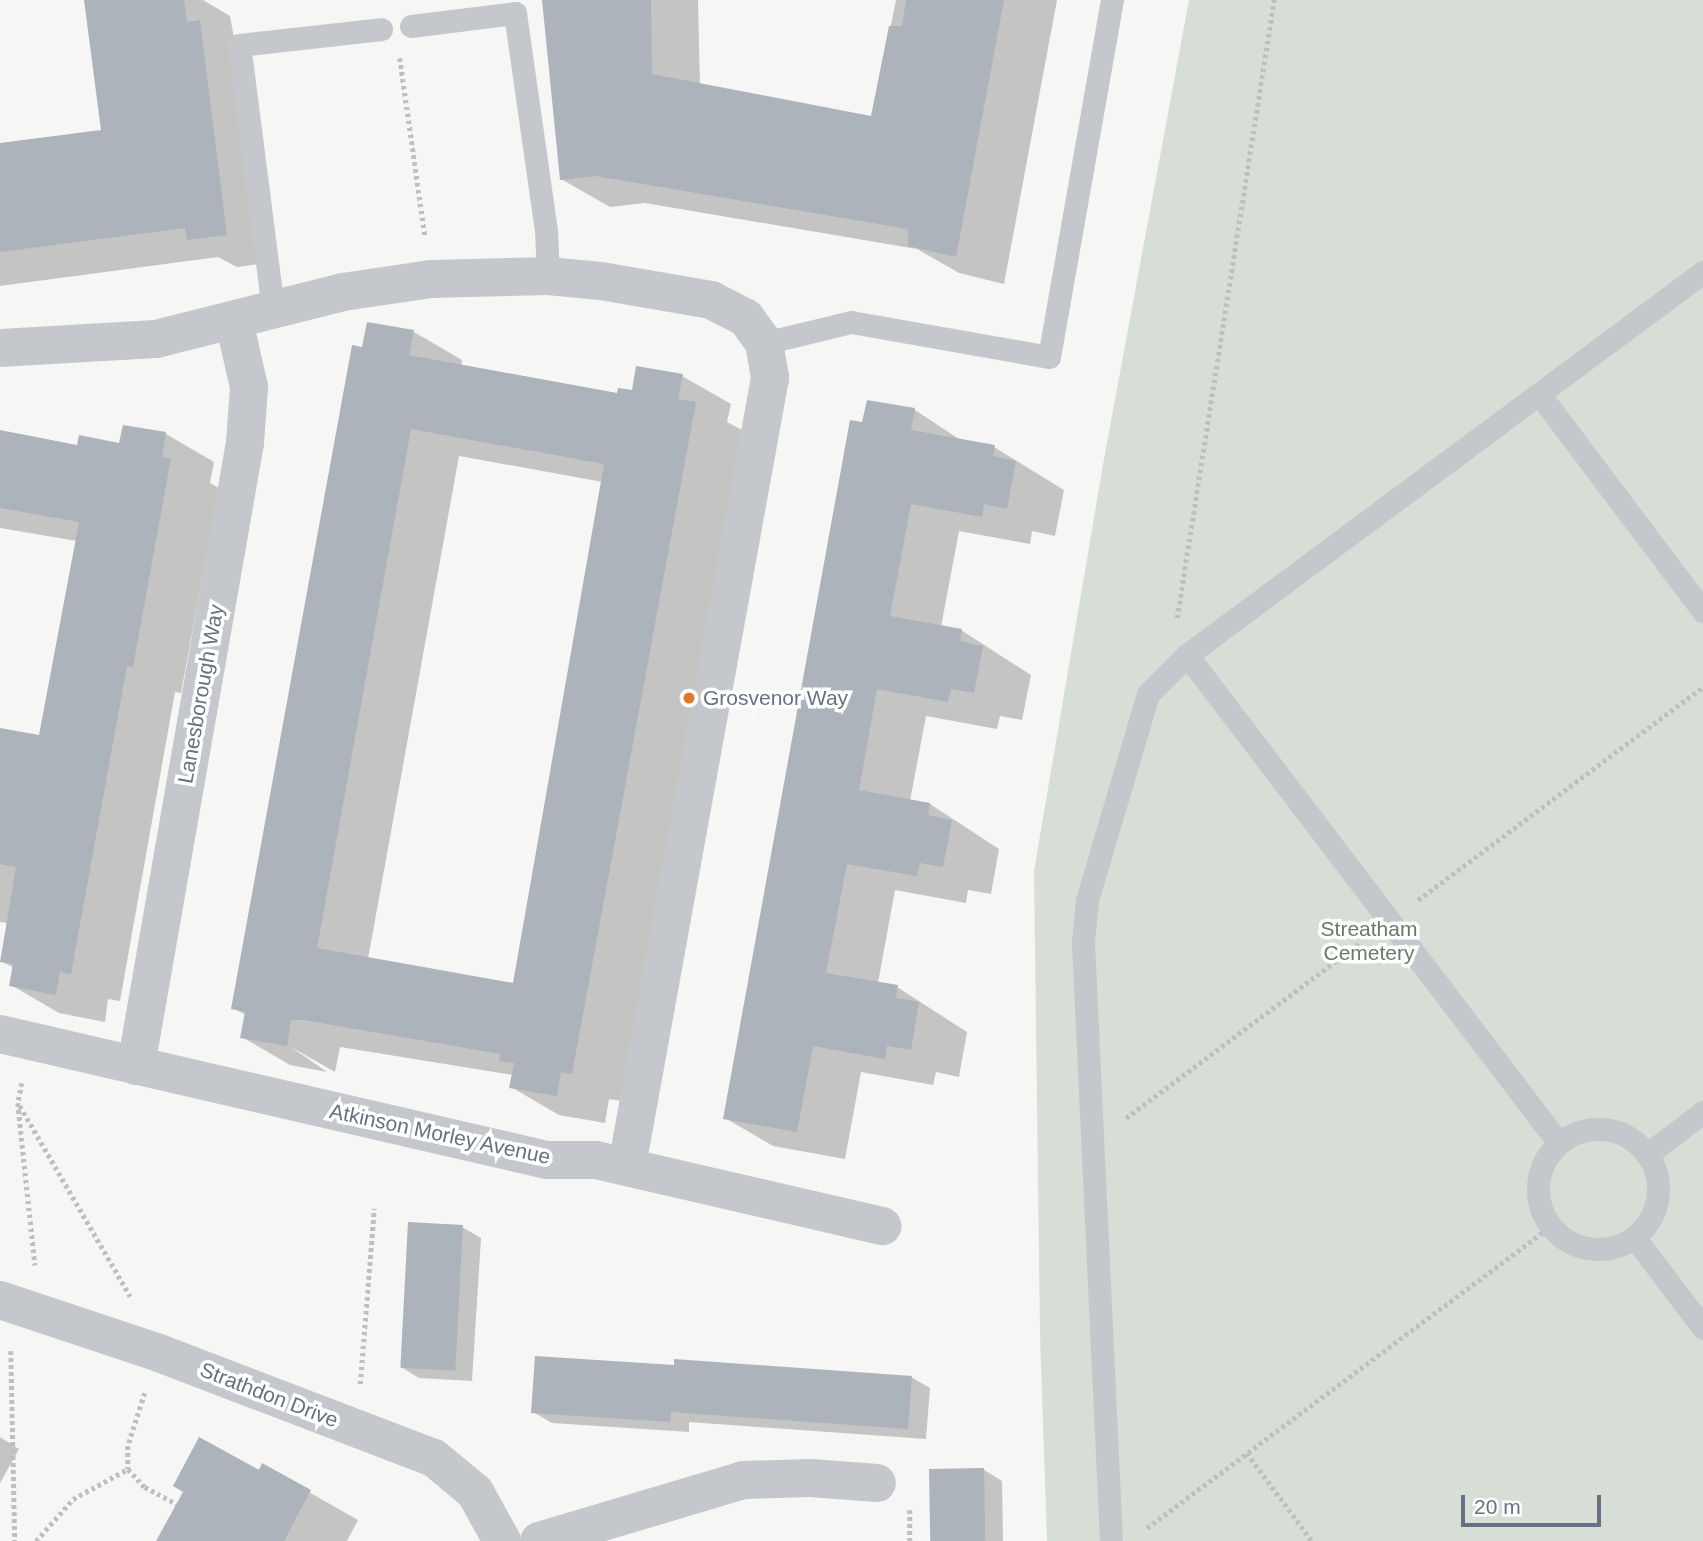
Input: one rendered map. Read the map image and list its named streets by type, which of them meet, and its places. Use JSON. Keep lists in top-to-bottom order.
{
  "streets": {
    "street": ["Lanesborough Way", "Atkinson Morley Avenue", "Strathdon Drive"]
  },
  "crossings": [
    ["Lanesborough Way", "Atkinson Morley Avenue"]
  ],
  "parks": ["Streatham Cemetery"],
  "places": ["Grosvenor Way"],
  "scale_bar": "20 m"
}
